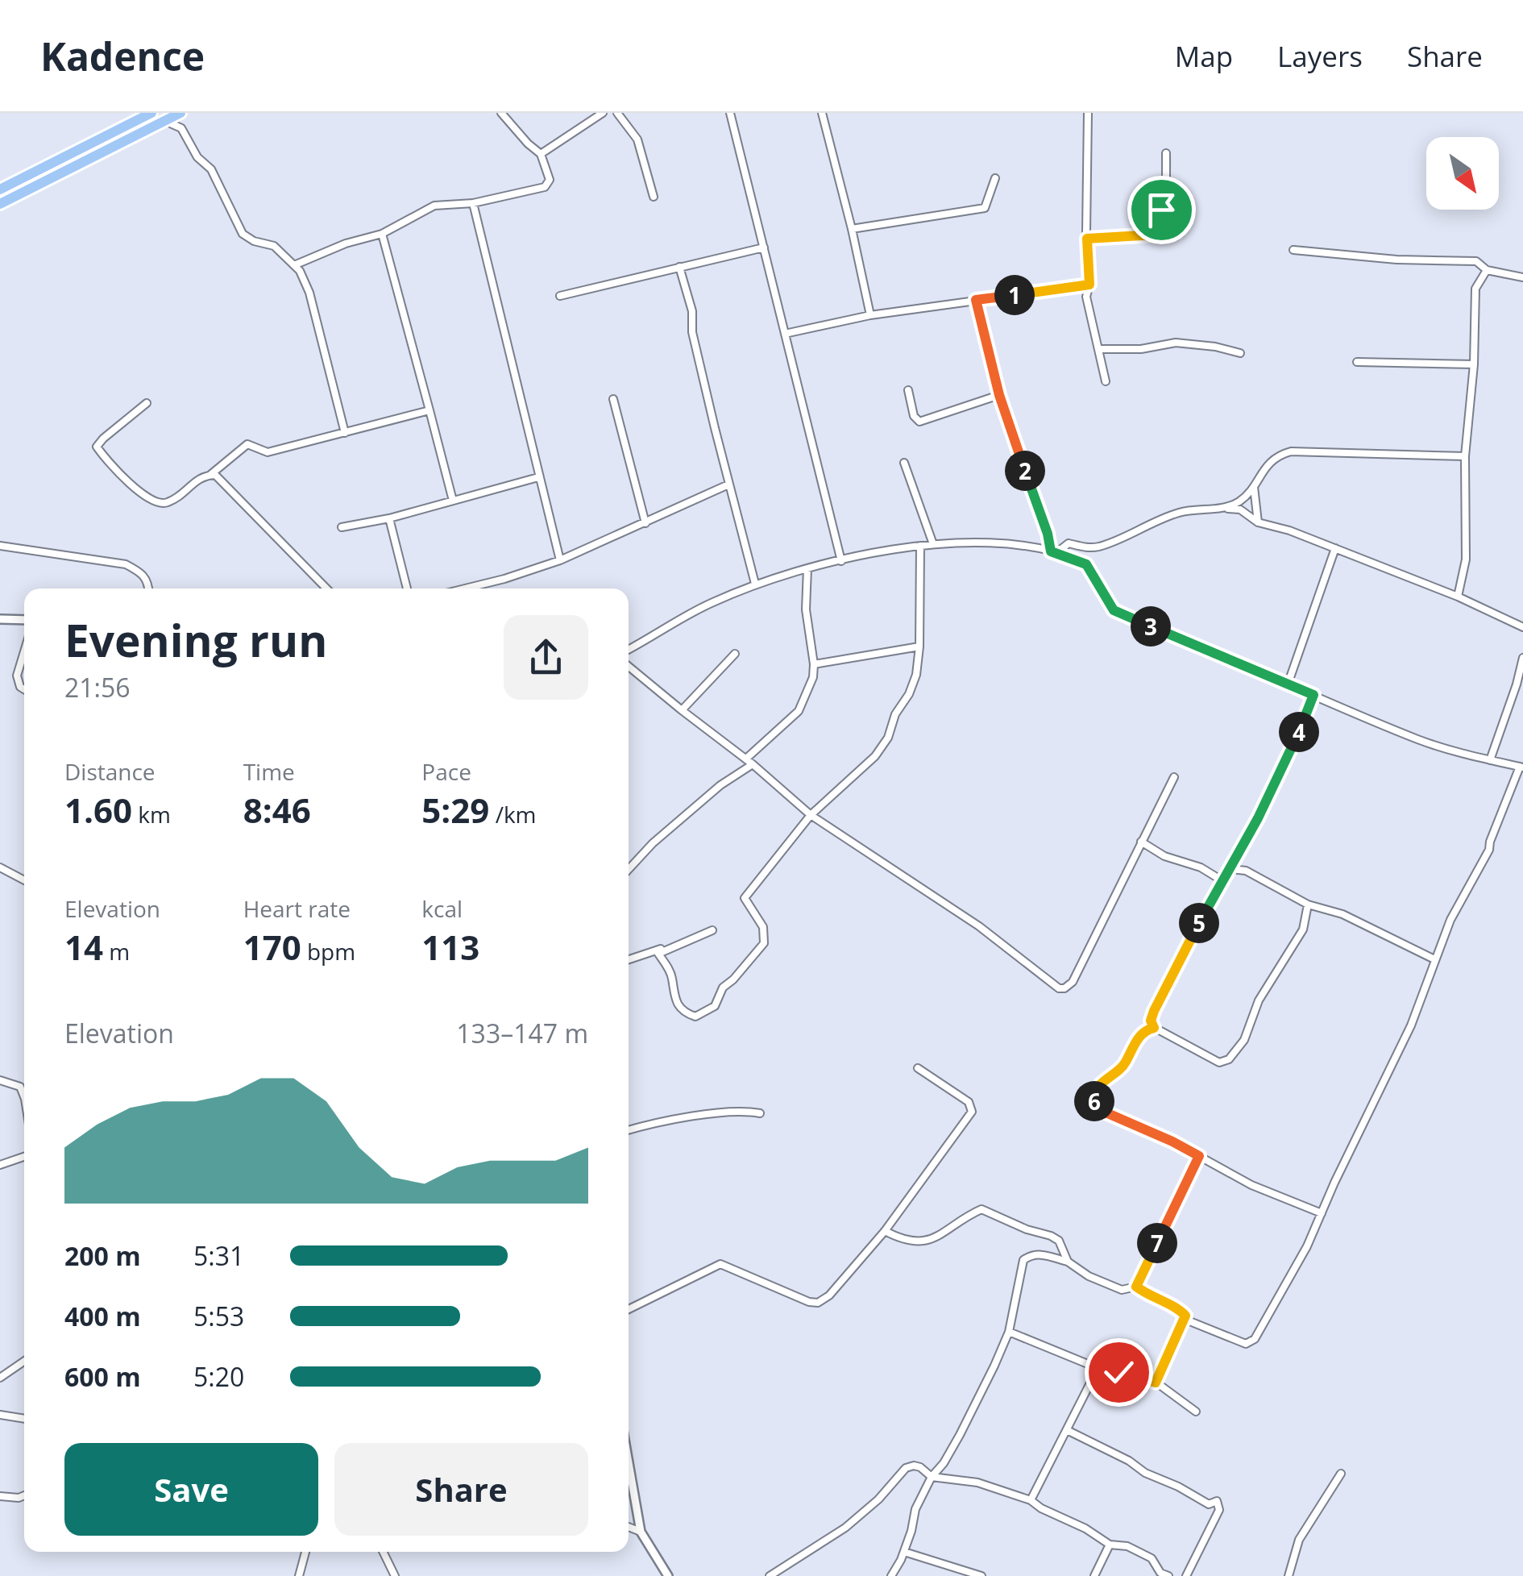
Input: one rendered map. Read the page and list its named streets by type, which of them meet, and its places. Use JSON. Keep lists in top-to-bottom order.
{
  "north": "bottom right",
  "page": {
    "header": "Kadence",
    "nav": ["Map", "Layers", "Share"],
    "pins": [
      "1",
      "2",
      "3",
      "4",
      "5",
      "6",
      "7"
    ],
    "heading": ["Evening run", "21:56"],
    "stats": [
      ["Distance", "1.60 km"],
      ["Time", "8:46"],
      ["Pace", "5:29 /km"],
      ["Elevation", "14 m"],
      ["Heart rate", "170 bpm"],
      ["kcal", "113"]
    ],
    "chart": ["Elevation", "133–147 m"],
    "list": [
      {
        "name": "200 m",
        "note": "5:31"
      },
      {
        "name": "400 m",
        "note": "5:53"
      },
      {
        "name": "600 m",
        "note": "5:20"
      }
    ],
    "buttons": ["Save", "Share"]
  }
}
